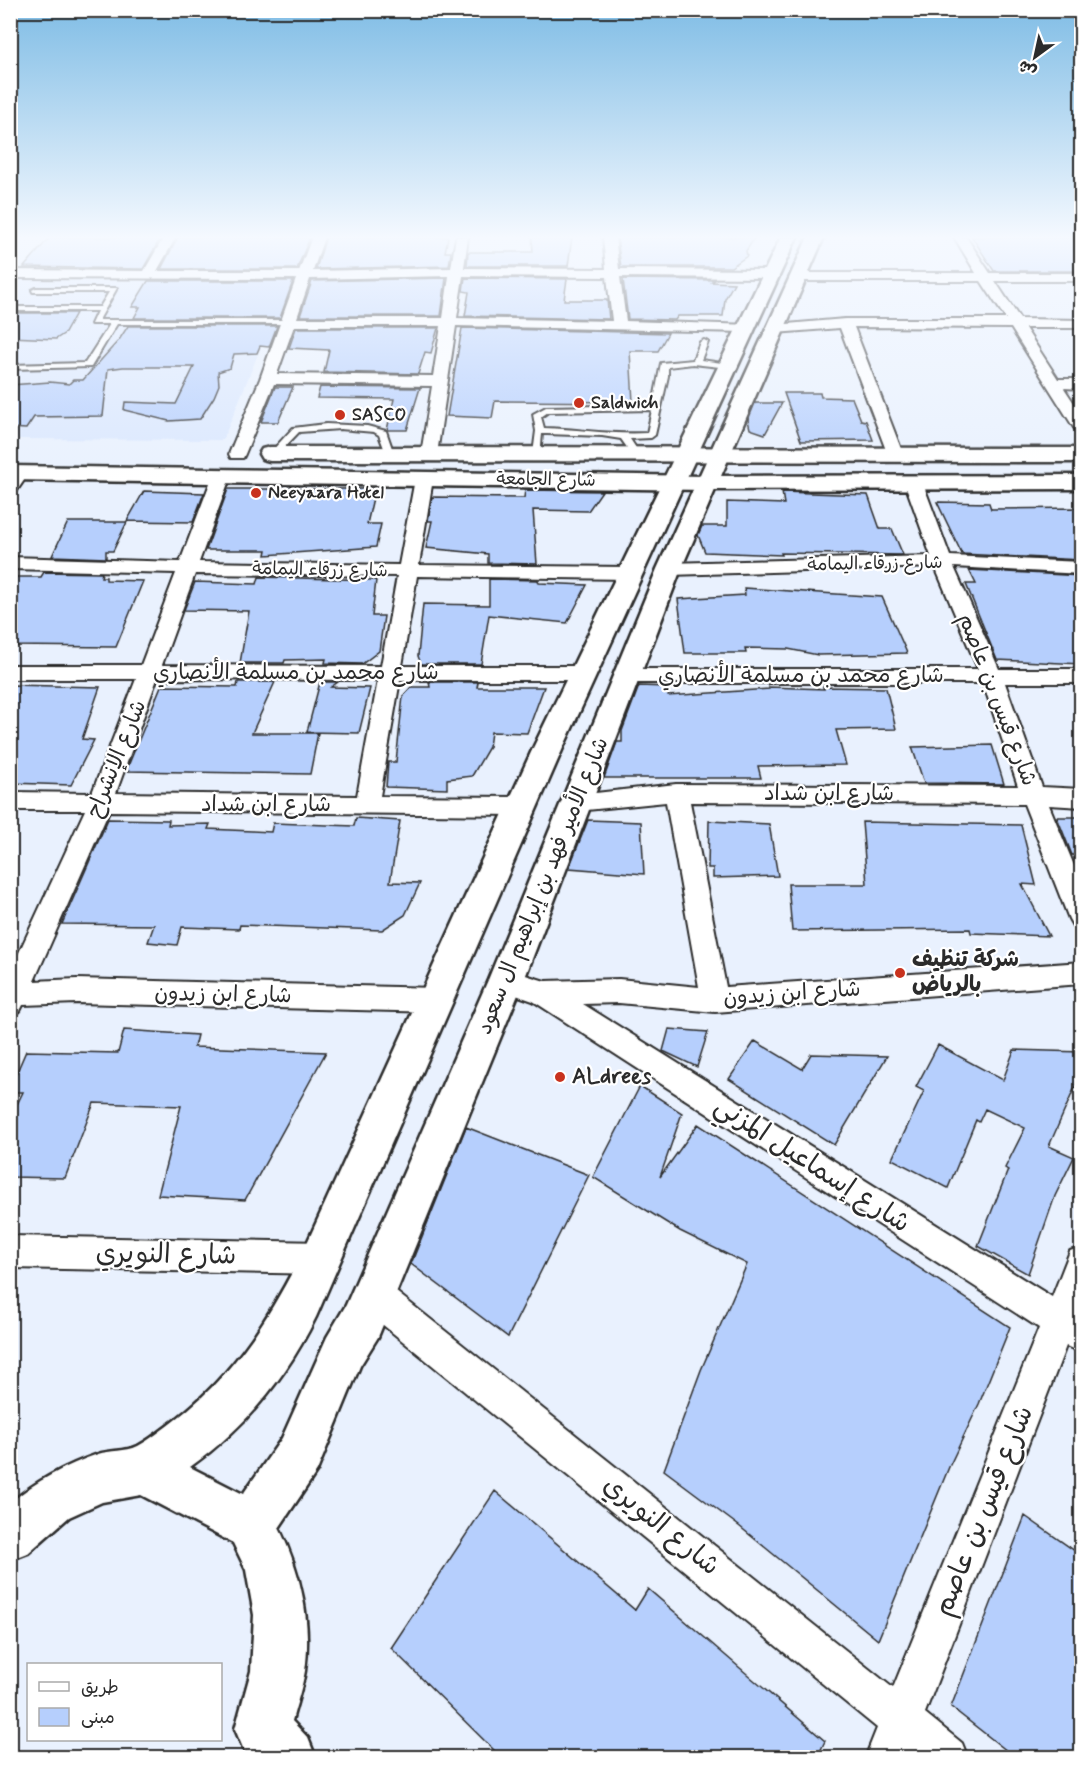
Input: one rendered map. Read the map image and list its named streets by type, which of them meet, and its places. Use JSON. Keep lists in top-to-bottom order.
{
  "streets": {
    "main road": ["شارع الجامعة", "شارع الأمير فهد بن إبراهيم ال سعود"],
    "street": [
      "شارع زرقاء اليمامة",
      "شارع محمد بن مسلمة الأنصاري",
      "شارع قيس بن عاصم",
      "شارع الإنشراح",
      "شارع ابن شداد",
      "شارع ابن زيدون",
      "شارع إسماعيل المزني",
      "شارع النويري"
    ]
  },
  "crossings": [
    ["شارع الجامعة", "شارع قيس بن عاصم"],
    ["شارع الجامعة", "شارع الإنشراح"],
    ["شارع الجامعة", "شارع الأمير فهد بن إبراهيم ال سعود"],
    ["شارع زرقاء اليمامة", "شارع قيس بن عاصم"],
    ["شارع زرقاء اليمامة", "شارع الإنشراح"],
    ["شارع زرقاء اليمامة", "شارع الأمير فهد بن إبراهيم ال سعود"],
    ["شارع محمد بن مسلمة الأنصاري", "شارع قيس بن عاصم"],
    ["شارع محمد بن مسلمة الأنصاري", "شارع الإنشراح"],
    ["شارع محمد بن مسلمة الأنصاري", "شارع الأمير فهد بن إبراهيم ال سعود"],
    ["شارع قيس بن عاصم", "شارع ابن شداد"],
    ["شارع قيس بن عاصم", "شارع إسماعيل المزني"],
    ["شارع قيس بن عاصم", "شارع النويري"],
    ["شارع الإنشراح", "شارع ابن شداد"],
    ["شارع الإنشراح", "شارع ابن زيدون"],
    ["شارع ابن شداد", "شارع الأمير فهد بن إبراهيم ال سعود"],
    ["شارع الأمير فهد بن إبراهيم ال سعود", "شارع ابن زيدون"],
    ["شارع الأمير فهد بن إبراهيم ال سعود", "شارع النويري"],
    ["شارع ابن زيدون", "شارع إسماعيل المزني"]
  ],
  "places": [
    "Saldwich",
    "SASCO",
    "Neeyaara Hotel",
    "شركة تنظيف بالرياض",
    "ALdrees"
  ],
  "legend": ["طريق", "مبنى"],
  "north": "bottom left"
}
